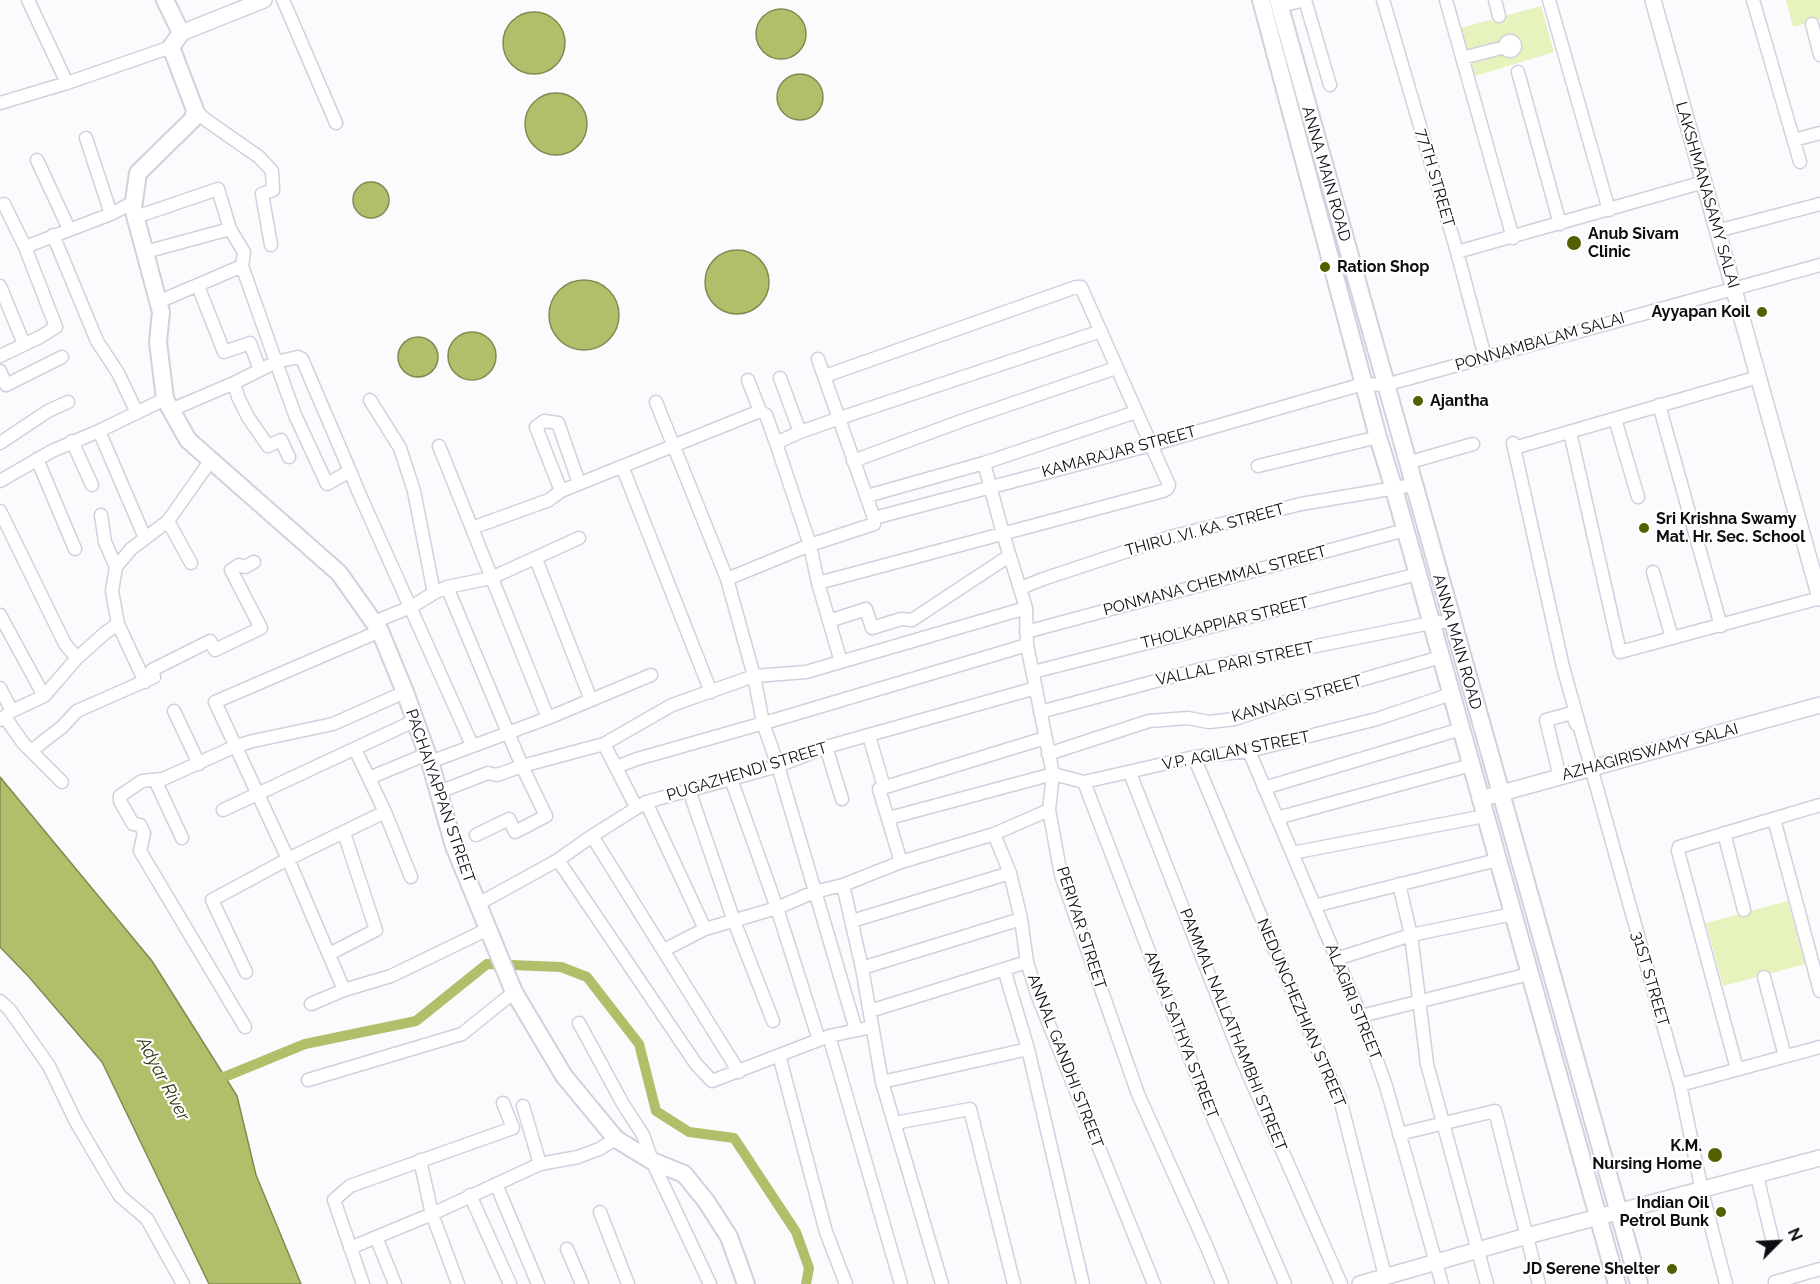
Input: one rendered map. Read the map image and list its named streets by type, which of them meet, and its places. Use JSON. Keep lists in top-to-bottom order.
{
  "streets": {
    "main road": ["ANNA MAIN ROAD", "PACHAIYAPPAN STREET"],
    "street": [
      "77TH STREET",
      "LAKSHMANASAMY SALAI",
      "PONNAMBALAM SALAI",
      "KAMARAJAR STREET",
      "THIRU. VI. KA. STREET",
      "PONMANA CHEMMAL STREET",
      "THOLKAPPIAR STREET",
      "VALLAL PARI STREET",
      "KANNAGI STREET",
      "V.P. AGILAN STREET",
      "AZHAGIRISWAMY SALAI",
      "PUGAZHENDI STREET",
      "PERIYAR STREET",
      "31ST STREET",
      "ALAGIRI STREET",
      "NEDUNCHEZHIAN STREET",
      "PAMMAL NALLATHAMBHI STREET",
      "ANNAI SATHYA STREET",
      "ANNAL GANDHI STREET"
    ]
  },
  "crossings": [
    ["ANNA MAIN ROAD", "PONNAMBALAM SALAI"],
    ["ANNA MAIN ROAD", "KAMARAJAR STREET"],
    ["ANNA MAIN ROAD", "THIRU. VI. KA. STREET"],
    ["ANNA MAIN ROAD", "PONMANA CHEMMAL STREET"],
    ["ANNA MAIN ROAD", "THOLKAPPIAR STREET"],
    ["ANNA MAIN ROAD", "VALLAL PARI STREET"],
    ["ANNA MAIN ROAD", "KANNAGI STREET"],
    ["ANNA MAIN ROAD", "V.P. AGILAN STREET"],
    ["ANNA MAIN ROAD", "AZHAGIRISWAMY SALAI"],
    ["77TH STREET", "PONNAMBALAM SALAI"],
    ["LAKSHMANASAMY SALAI", "PONNAMBALAM SALAI"],
    ["PONNAMBALAM SALAI", "KAMARAJAR STREET"],
    ["KAMARAJAR STREET", "PERIYAR STREET"],
    ["THIRU. VI. KA. STREET", "PERIYAR STREET"],
    ["PONMANA CHEMMAL STREET", "PERIYAR STREET"],
    ["THOLKAPPIAR STREET", "PERIYAR STREET"],
    ["VALLAL PARI STREET", "PERIYAR STREET"],
    ["KANNAGI STREET", "PERIYAR STREET"],
    ["V.P. AGILAN STREET", "PERIYAR STREET"],
    ["V.P. AGILAN STREET", "ALAGIRI STREET"],
    ["V.P. AGILAN STREET", "NEDUNCHEZHIAN STREET"],
    ["V.P. AGILAN STREET", "PAMMAL NALLATHAMBHI STREET"],
    ["V.P. AGILAN STREET", "ANNAI SATHYA STREET"],
    ["AZHAGIRISWAMY SALAI", "31ST STREET"],
    ["PUGAZHENDI STREET", "PACHAIYAPPAN STREET"],
    ["PUGAZHENDI STREET", "PERIYAR STREET"]
  ],
  "water": ["Adyar River"],
  "places": [
    "Anub Sivam Clinic",
    "Ration Shop",
    "Ayyapan Koil",
    "Ajantha",
    "Sri Krishna Swamy Mat. Hr. Sec. School",
    "K.M. Nursing Home",
    "Indian Oil Petrol Bunk",
    "JD Serene Shelter"
  ],
  "north": "top right"
}
